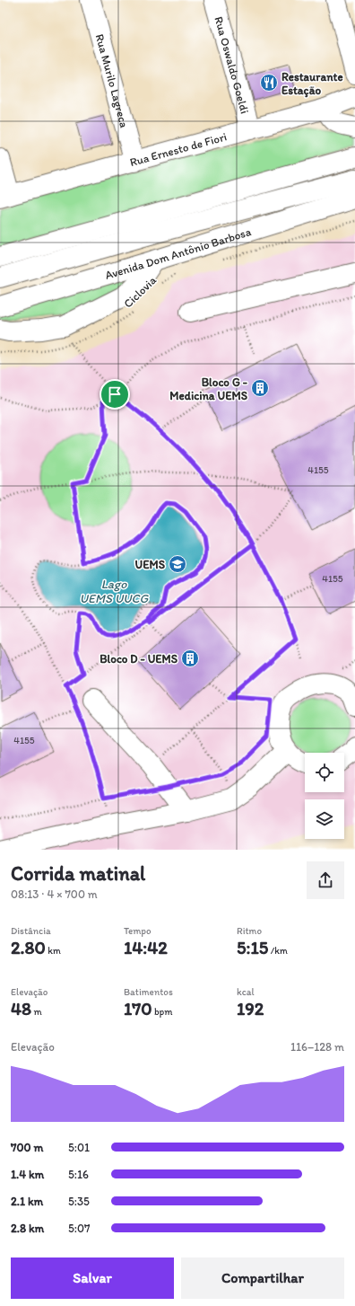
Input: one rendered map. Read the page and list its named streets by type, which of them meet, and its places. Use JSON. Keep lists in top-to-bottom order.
{
  "streets": {
    "main road": [
      "Rua Oswaldo Goeldi",
      "Rua Murilo Lagreca",
      "Rua Ernesto de Fiori",
      "Avenida Dom Antônio Barbosa"
    ],
    "path": ["Ciclovia"]
  },
  "crossings": [
    ["Rua Oswaldo Goeldi", "Rua Ernesto de Fiori"],
    ["Rua Murilo Lagreca", "Rua Ernesto de Fiori"]
  ],
  "water": ["Lago UEMS UUCG"],
  "places": {
    "restaurant": ["Restaurante Estação"],
    "building": ["Bloco G - Medicina UEMS", "Bloco D - UEMS"],
    "school or university": ["UEMS"]
  },
  "house_numbers": ["4155", "4155", "4155"],
  "page": {
    "heading": ["Corrida matinal", "08:13 · 4 × 700 m"],
    "stats": [
      ["Distância", "2.80 km"],
      ["Tempo", "14:42"],
      ["Ritmo", "5:15 /km"],
      ["Elevação", "48 m"],
      ["Batimentos", "170 bpm"],
      ["kcal", "192"]
    ],
    "chart": ["Elevação", "116–128 m"],
    "list": [
      {
        "name": "700 m",
        "note": "5:01"
      },
      {
        "name": "1.4 km",
        "note": "5:16"
      },
      {
        "name": "2.1 km",
        "note": "5:35"
      },
      {
        "name": "2.8 km",
        "note": "5:07"
      }
    ],
    "buttons": ["Salvar", "Compartilhar"]
  }
}
